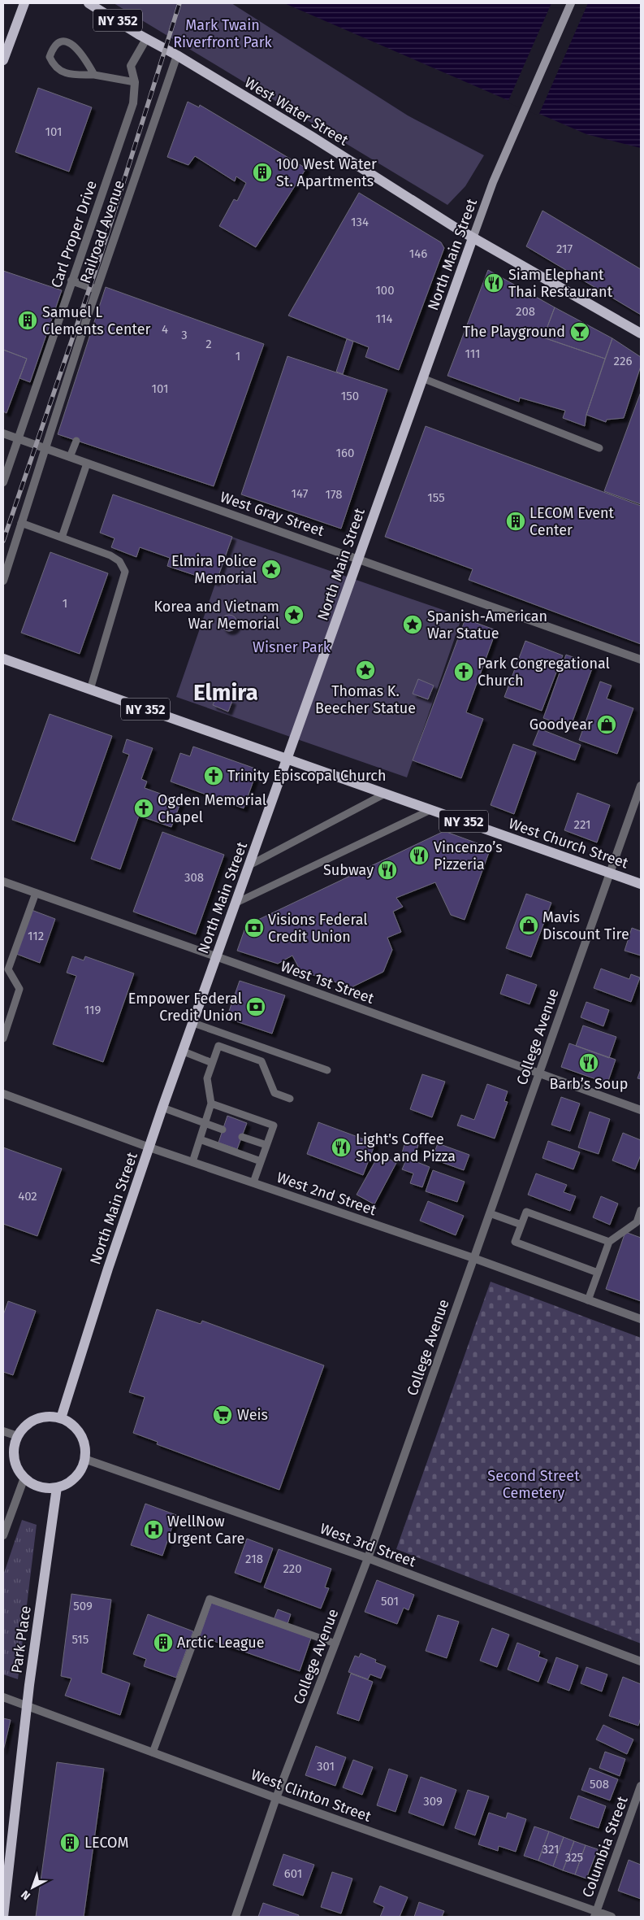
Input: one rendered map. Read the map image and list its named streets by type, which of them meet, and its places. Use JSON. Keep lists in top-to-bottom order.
{
  "streets": {
    "main road": [
      "NY 352",
      "West Water Street",
      "North Main Street",
      "West Church Street",
      "Park Place"
    ],
    "street": [
      "Railroad Avenue",
      "Carl Proper Drive",
      "West Gray Street",
      "West 1st Street",
      "College Avenue",
      "West 2nd Street",
      "West 3rd Street",
      "West Clinton Street",
      "Columbia Street"
    ]
  },
  "crossings": [
    ["NY 352", "West Water Street"],
    ["NY 352", "Carl Proper Drive"],
    ["West Water Street", "Railroad Avenue"],
    ["West Water Street", "Carl Proper Drive"],
    ["West Water Street", "North Main Street"],
    ["Railroad Avenue", "West Gray Street"],
    ["Carl Proper Drive", "West Gray Street"],
    ["North Main Street", "West Gray Street"],
    ["North Main Street", "West Church Street"],
    ["North Main Street", "West 1st Street"],
    ["North Main Street", "West 2nd Street"],
    ["North Main Street", "West 3rd Street"],
    ["North Main Street", "Park Place"],
    ["West Church Street", "College Avenue"],
    ["West 1st Street", "College Avenue"],
    ["College Avenue", "West 2nd Street"],
    ["College Avenue", "West 3rd Street"],
    ["College Avenue", "West Clinton Street"],
    ["West 3rd Street", "Park Place"],
    ["Park Place", "West Clinton Street"],
    ["West Clinton Street", "Columbia Street"]
  ],
  "districts": ["Elmira"],
  "parks": ["Mark Twain Riverfront Park", "Wisner Park", "Second Street Cemetery"],
  "places": {
    "building": [
      "100 West Water St. Apartments",
      "Samuel L Clements Center",
      "LECOM Event Center",
      "Arctic League",
      "LECOM"
    ],
    "restaurant": [
      "Siam Elephant Thai Restaurant",
      "Vincenzo’s Pizzeria",
      "Subway",
      "Barb’s Soup",
      "Light's Coffee Shop and Pizza"
    ],
    "bar": ["The Playground"],
    "place": [
      "Elmira Police Memorial",
      "Korea and Vietnam War Memorial",
      "Spanish-American War Statue",
      "Thomas K. Beecher Statue"
    ],
    "church": ["Park Congregational Church", "Trinity Episcopal Church", "Ogden Memorial Chapel"],
    "shop": ["Goodyear", "Mavis Discount Tire"],
    "bank": ["Visions Federal Credit Union", "Empower Federal Credit Union"],
    "supermarket": ["Weis"],
    "hospital": ["WellNow Urgent Care"]
  },
  "house_numbers": [
    "101",
    "134",
    "217",
    "146",
    "100",
    "208",
    "114",
    "4",
    "3",
    "2",
    "111",
    "1",
    "226",
    "101",
    "150",
    "160",
    "147",
    "178",
    "155",
    "1",
    "221",
    "308",
    "112",
    "119",
    "402",
    "218",
    "220",
    "501",
    "509",
    "515",
    "301",
    "508",
    "309",
    "321",
    "325",
    "601"
  ],
  "north": "bottom left"
}
